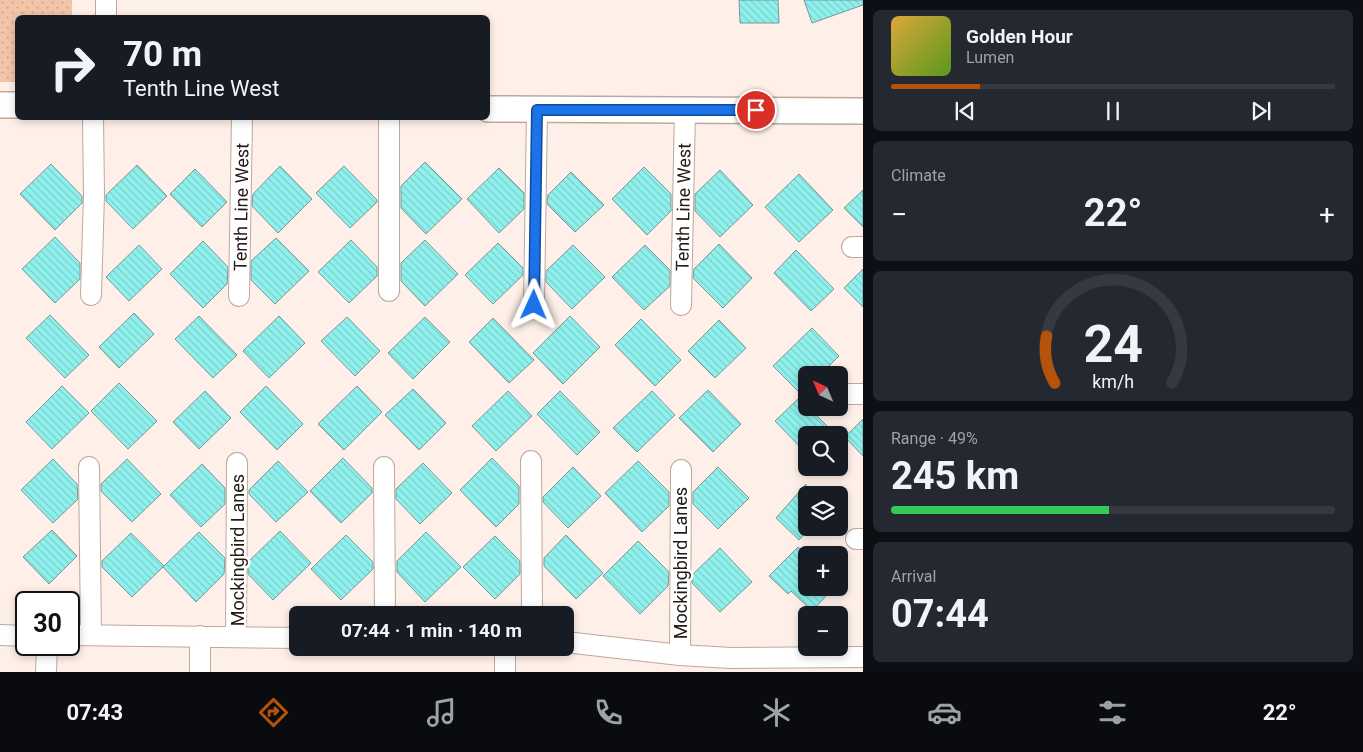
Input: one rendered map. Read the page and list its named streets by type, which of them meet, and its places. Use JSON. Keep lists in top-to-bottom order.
{
  "streets": {
    "street": ["Tenth Line West", "Mockingbird Lanes"]
  },
  "north": "top left",
  "page": {
    "turn": ["70 m", "Tenth Line West"],
    "song": ["Golden Hour", "Lumen"],
    "tile": [
      "Climate",
      ["Range · 49%", "245 km"],
      ["Arrival", "07:44"]
    ],
    "heat": ["−", "22°", "+"],
    "map_buttons": ["+", "−"],
    "limit": "30",
    "trip": "07:44 · 1 min · 140 m",
    "tabs": ["07:43", "22°"],
    "gauge": ["24", "km/h"]
  }
}
